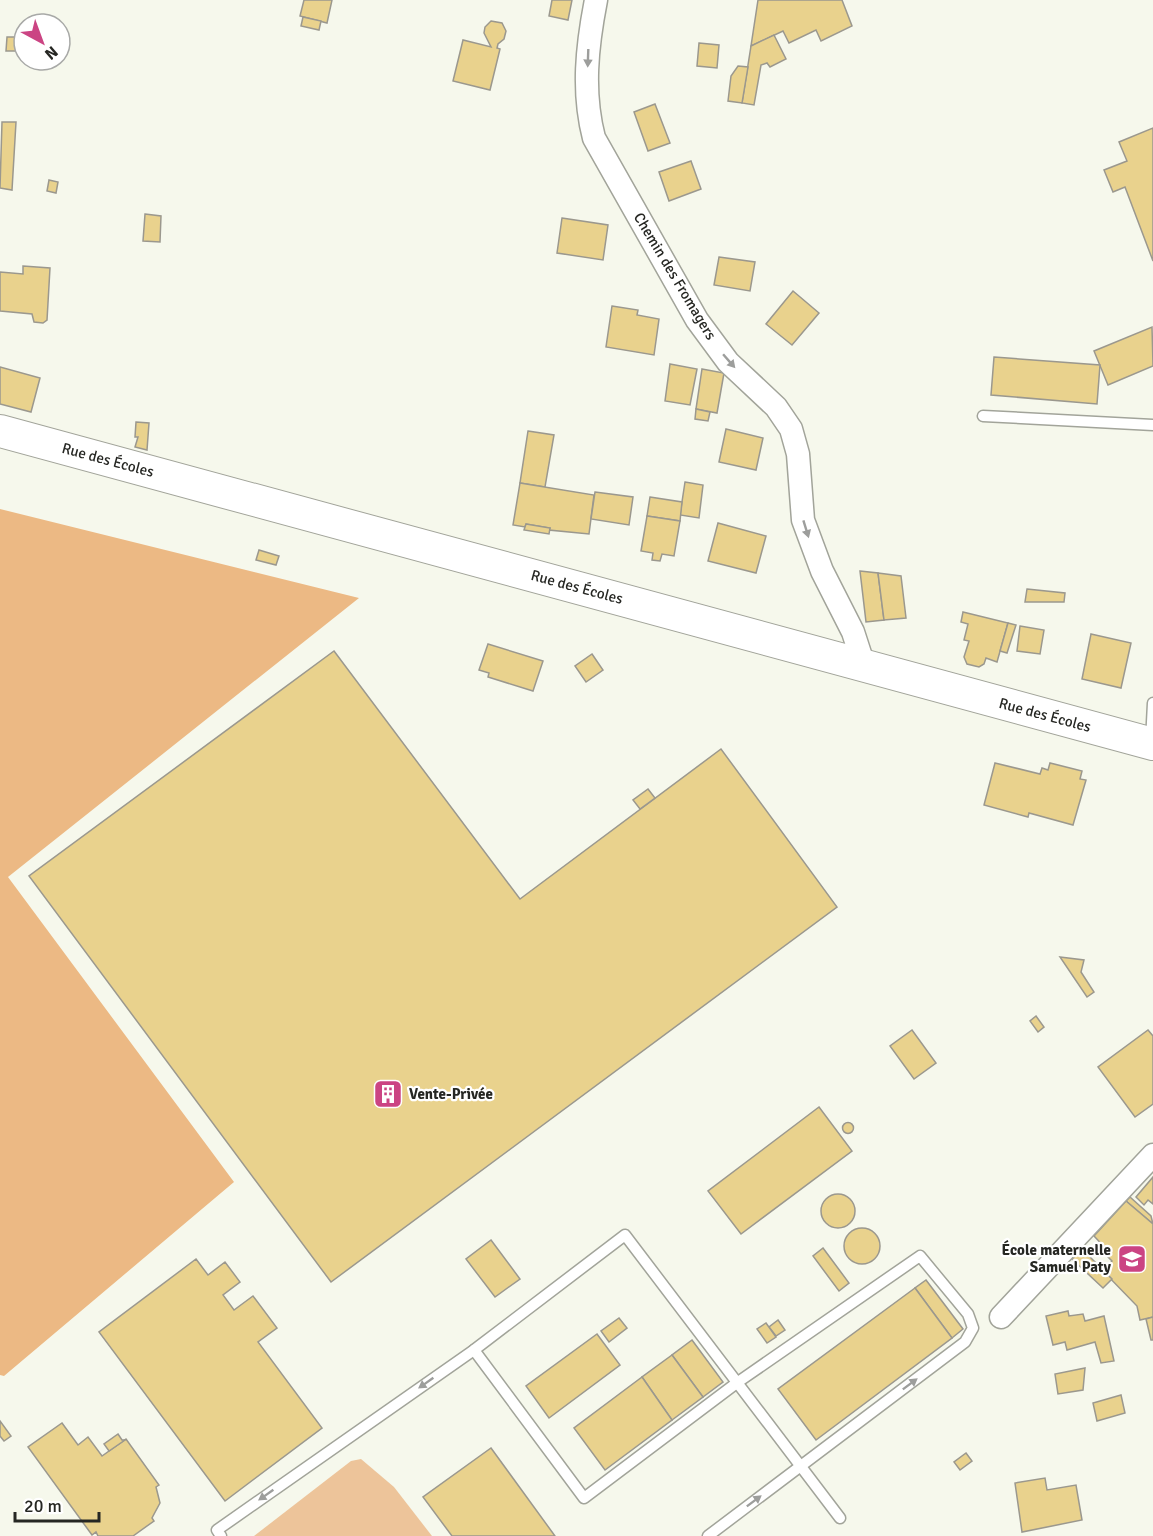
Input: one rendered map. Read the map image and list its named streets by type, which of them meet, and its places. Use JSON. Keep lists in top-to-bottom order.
{
  "streets": {
    "street": ["Chemin des Fromagers", "Rue des Écoles"]
  },
  "crossings": [
    ["Chemin des Fromagers", "Rue des Écoles"]
  ],
  "one_way": ["Chemin des Fromagers"],
  "places": {
    "building": ["Vente-Privée"],
    "school or university": ["École maternelle Samuel Paty"]
  },
  "scale_bar": "20 m",
  "north": "bottom right"
}
